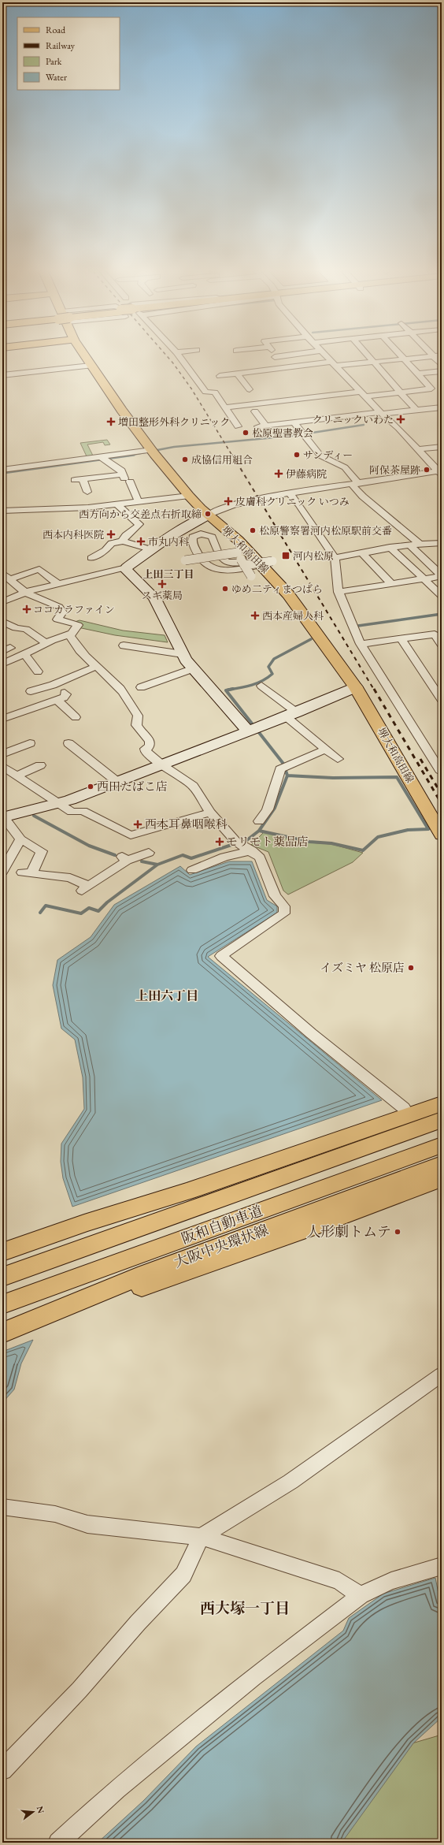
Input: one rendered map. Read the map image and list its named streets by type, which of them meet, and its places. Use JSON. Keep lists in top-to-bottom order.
{
  "streets": {
    "main road": ["堺大和高田線", "阪和自動車道", "大阪中央環状線"]
  },
  "districts": ["上田三丁目", "上田六丁目", "西大塚一丁目"],
  "places": {
    "health": [
      "クリニックいわた",
      "増田整形外科クリニック",
      "伊藤病院",
      "皮膚科クリニック いつみ",
      "西本内科医院",
      "市丸内科",
      "スギ薬局",
      "ココカラファイン",
      "西本産婦人科",
      "西本耳鼻咽喉科",
      "モリモト薬品店"
    ],
    "other": [
      "松原聖書教会",
      "サンディー",
      "成協信用組合",
      "阿保茶屋跡",
      "西方向から交差点右折取締",
      "松原警察署河内松原駅前交番",
      "ゆめ二ティまつばら",
      "西田たばこ店",
      "イズミヤ 松原店",
      "人形劇トムテ"
    ],
    "transit": ["河内松原"]
  },
  "legend": [
    "Road",
    "Railway",
    "Park",
    "Water"
  ],
  "north": "right"
}
